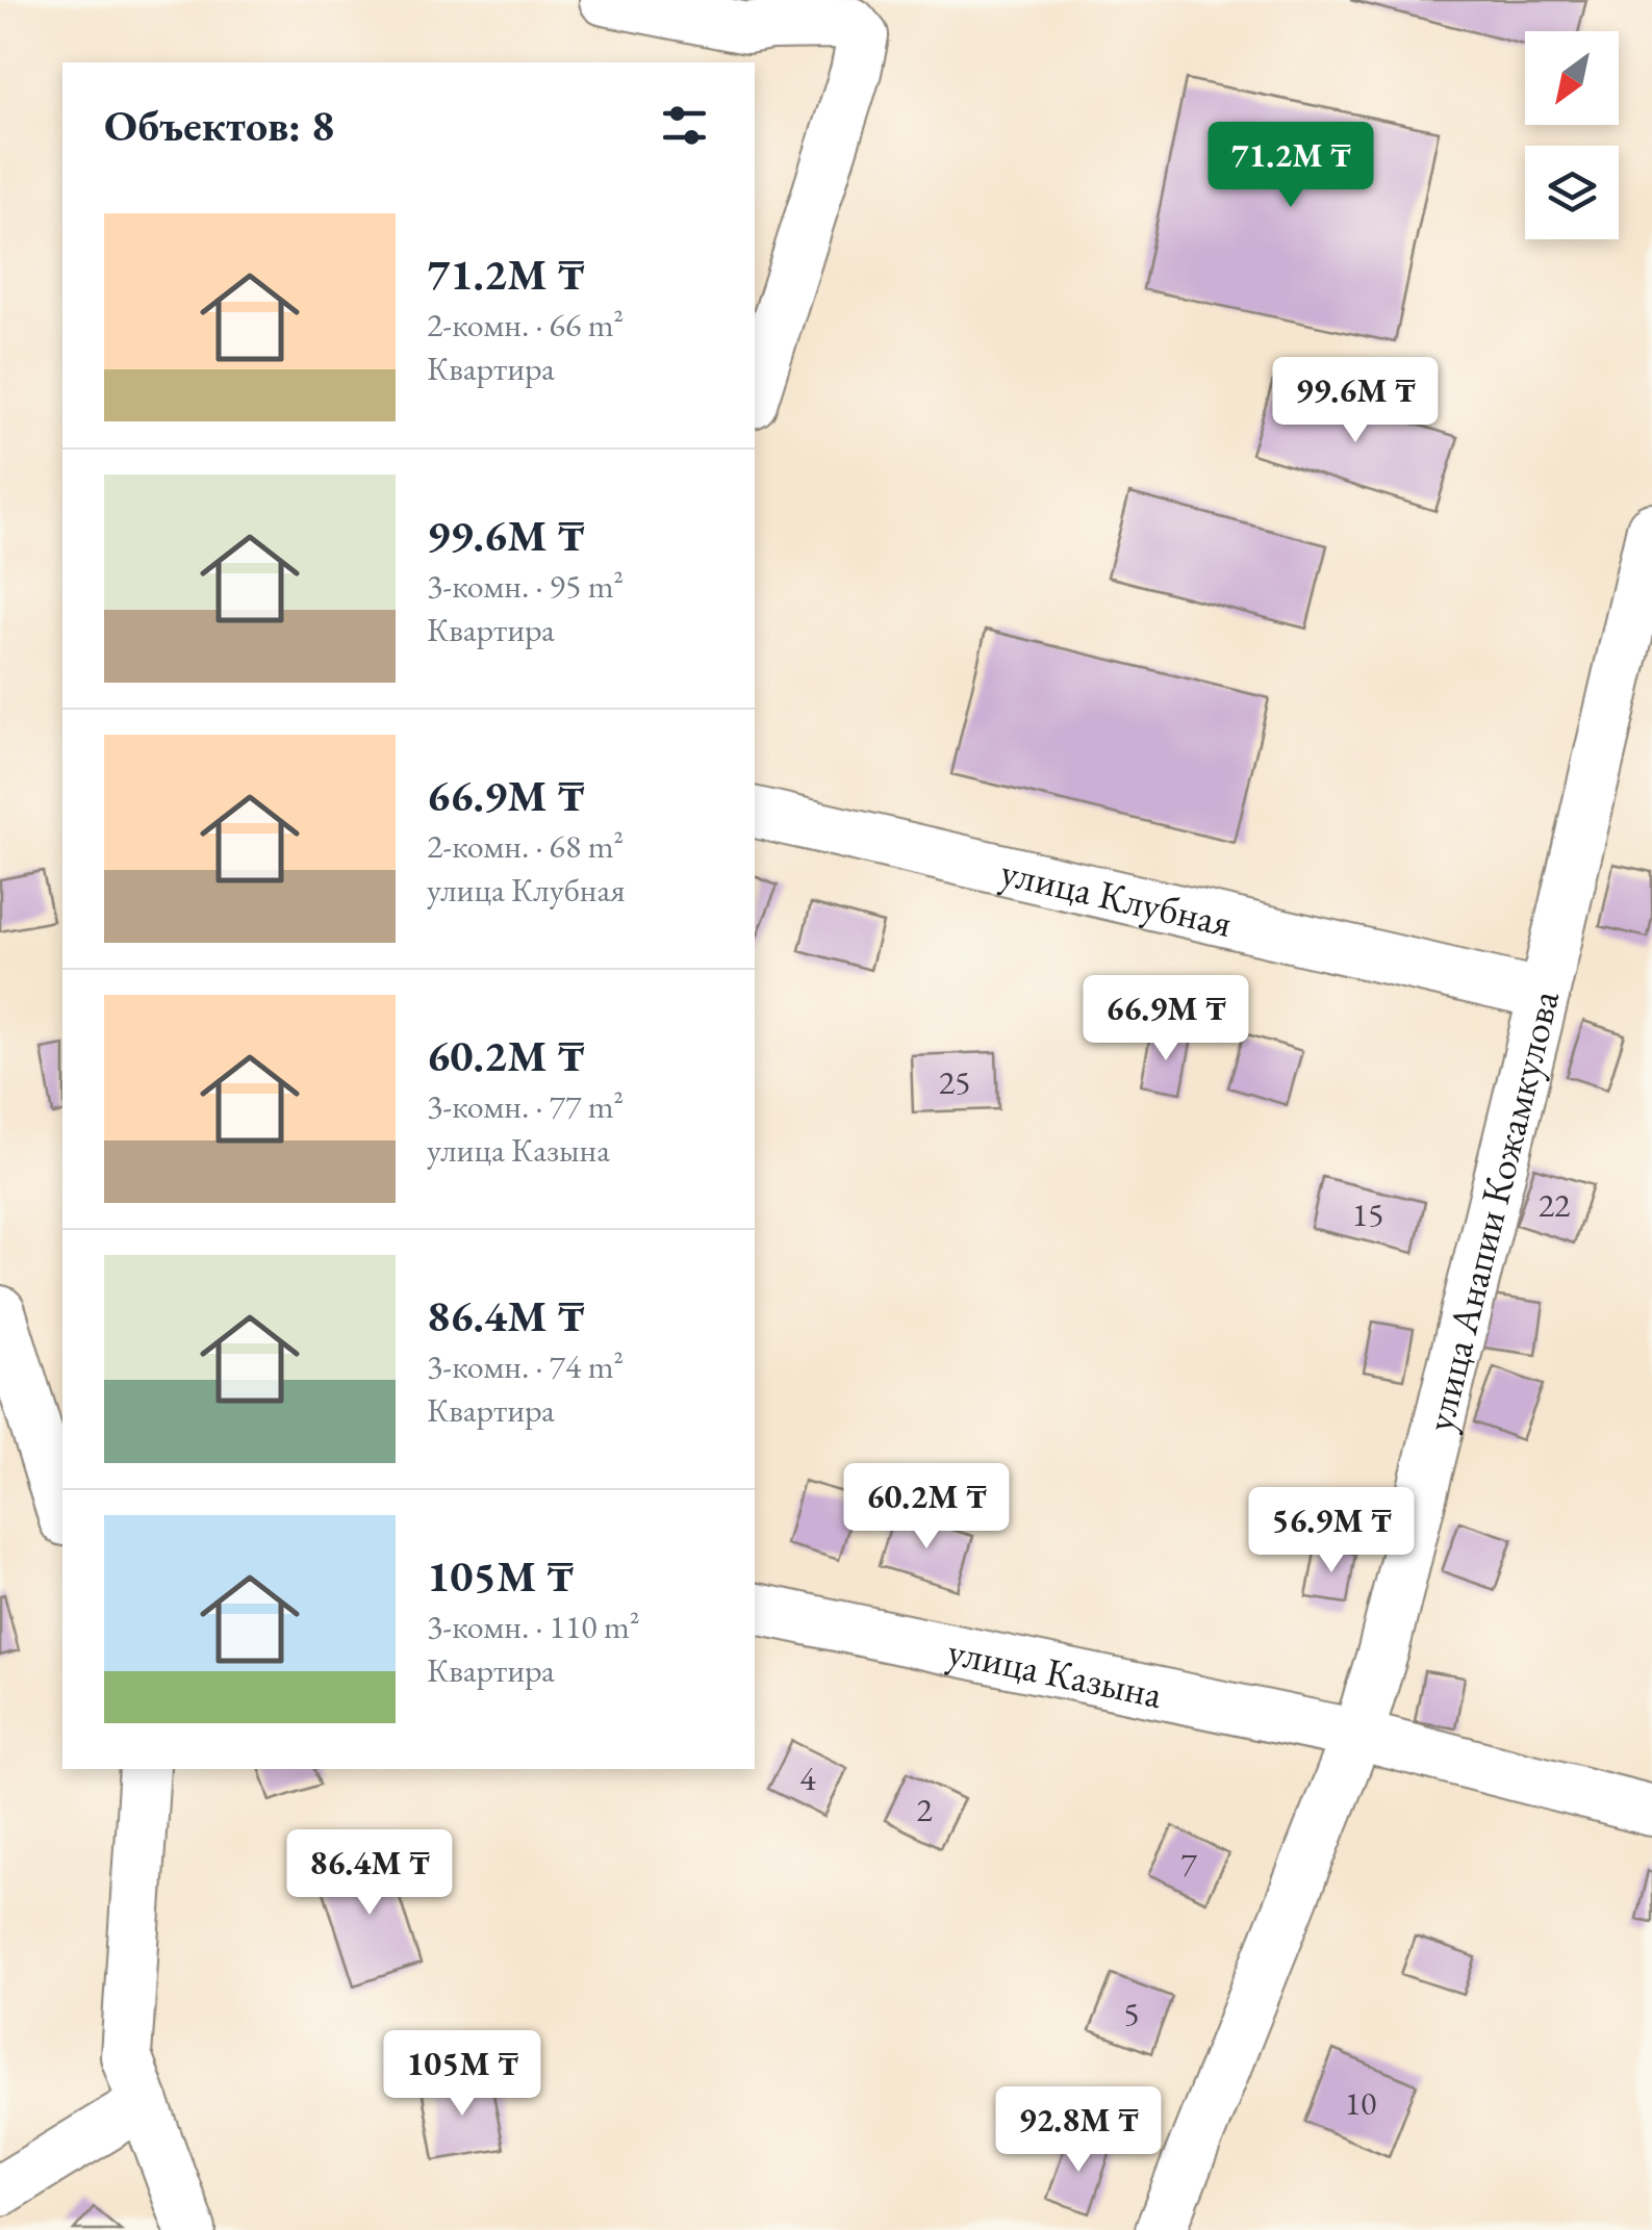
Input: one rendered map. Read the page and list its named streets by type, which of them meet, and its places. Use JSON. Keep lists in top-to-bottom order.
{
  "streets": {
    "street": ["улица Клубная", "улица Анапии Кожамкулова", "улица Казына"]
  },
  "crossings": [
    ["улица Клубная", "улица Анапии Кожамкулова"],
    ["улица Анапии Кожамкулова", "улица Казына"]
  ],
  "house_numbers": [
    "25",
    "22",
    "15",
    "4",
    "2",
    "7",
    "5",
    "10"
  ],
  "north": "bottom left",
  "page": {
    "heading": "Объектов: 8",
    "price": [
      "71.2M ₸",
      "99.6M ₸",
      "66.9M ₸",
      "60.2M ₸",
      "56.9M ₸",
      "86.4M ₸",
      "105M ₸",
      "92.8M ₸"
    ],
    "list": [
      {
        "name": "71.2M ₸",
        "note": "2-комн. · 66 m² · Квартира"
      },
      {
        "name": "99.6M ₸",
        "note": "3-комн. · 95 m² · Квартира"
      },
      {
        "name": "66.9M ₸",
        "note": "2-комн. · 68 m² · улица Клубная"
      },
      {
        "name": "60.2M ₸",
        "note": "3-комн. · 77 m² · улица Казына"
      },
      {
        "name": "86.4M ₸",
        "note": "3-комн. · 74 m² · Квартира"
      },
      {
        "name": "105M ₸",
        "note": "3-комн. · 110 m² · Квартира"
      }
    ]
  }
}
